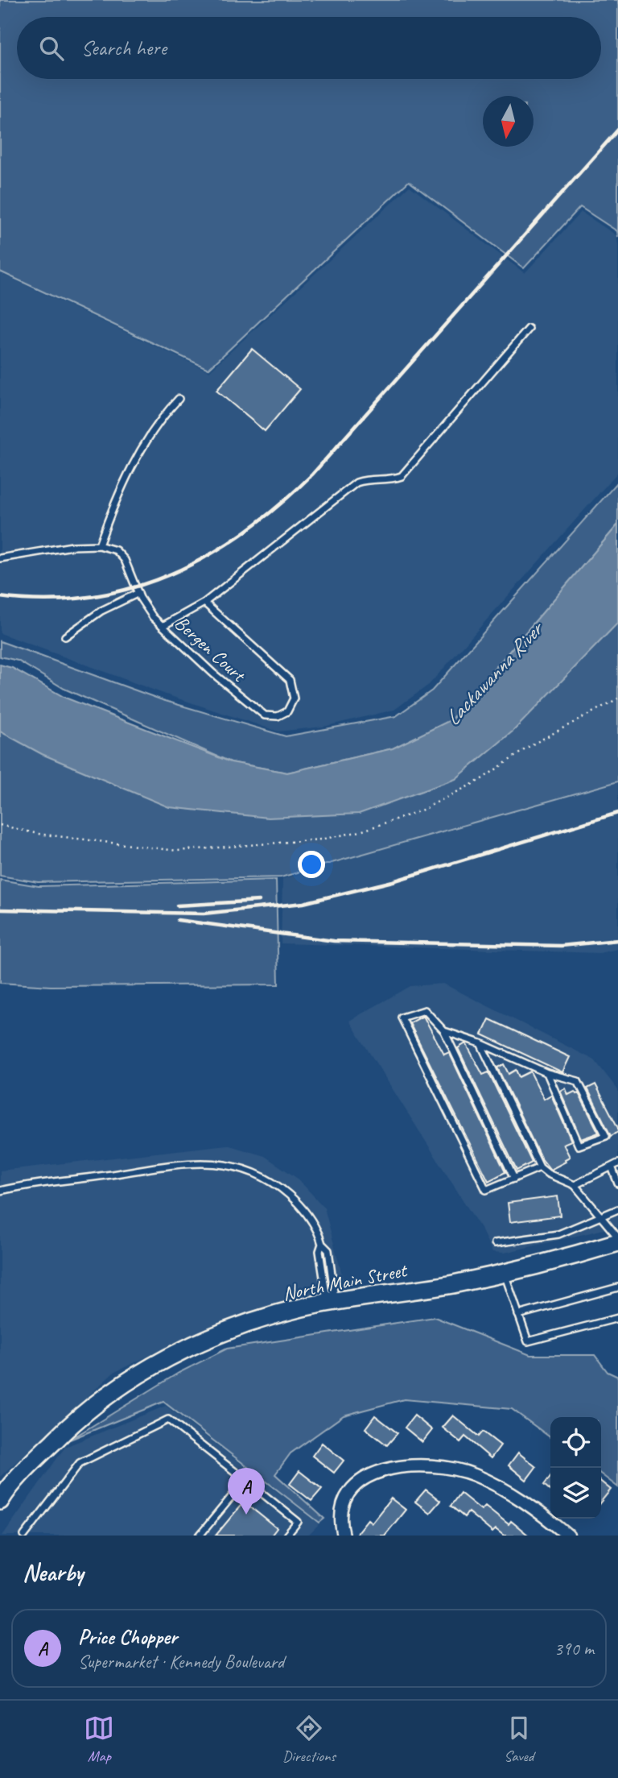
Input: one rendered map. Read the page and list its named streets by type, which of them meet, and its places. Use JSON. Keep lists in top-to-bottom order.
{
  "streets": {
    "main road": ["North Main Street"],
    "lane": ["Bergen Court"]
  },
  "water": ["Lackawanna River"],
  "north": "bottom",
  "page": {
    "search": "Search here",
    "pins": "A",
    "heading": "Nearby",
    "list": [
      {
        "mark": "A",
        "name": "Price Chopper",
        "note": "Supermarket · Kennedy Boulevard",
        "value": "390 m"
      }
    ],
    "nav": ["Map", "Directions", "Saved"]
  }
}
